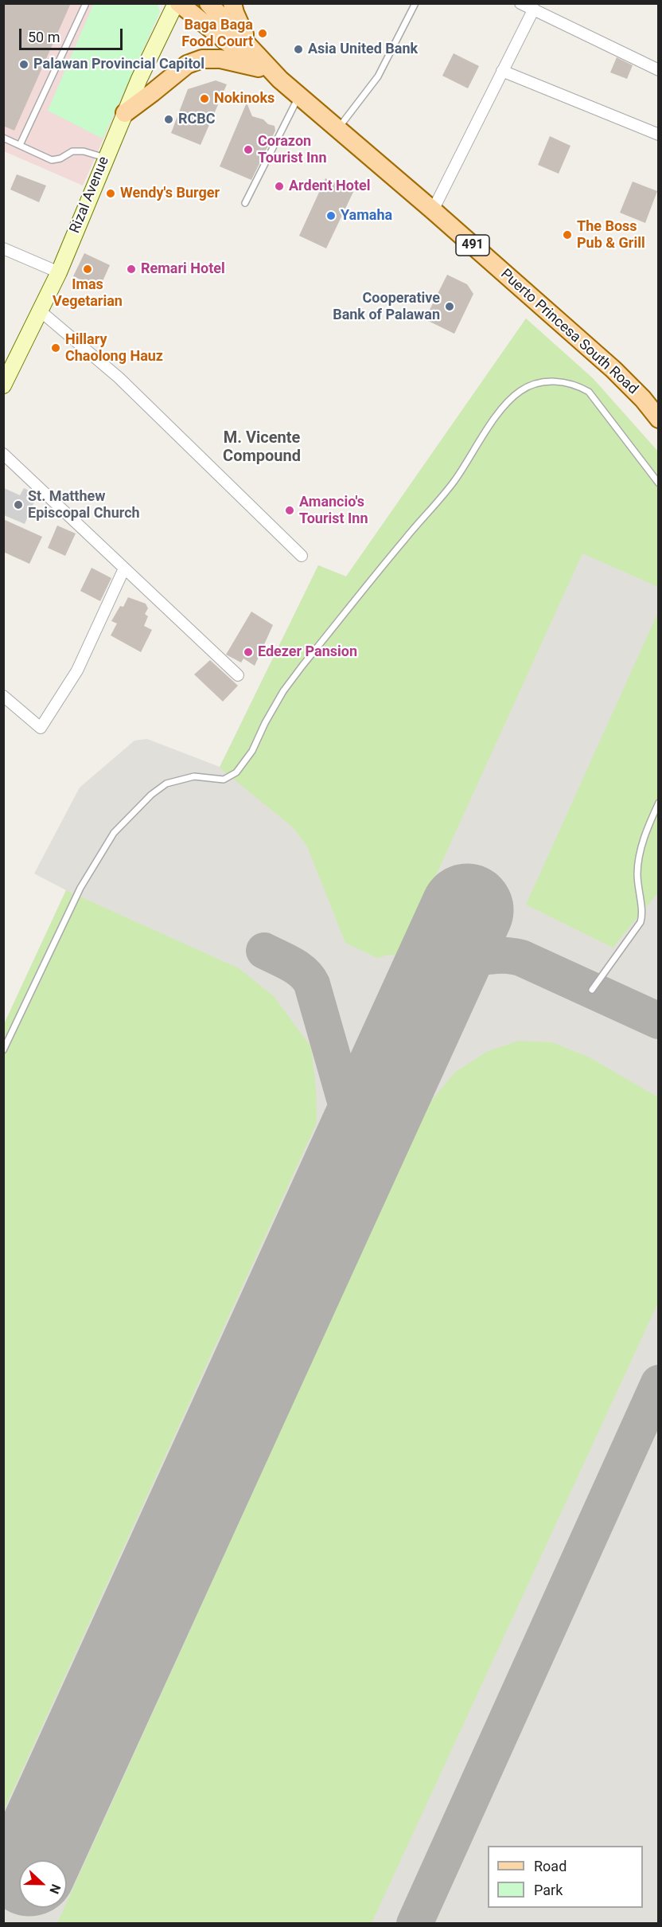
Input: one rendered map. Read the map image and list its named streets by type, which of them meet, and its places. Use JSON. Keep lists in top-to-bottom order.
{
  "streets": {
    "main road": ["491", "Puerto Princesa South Road"],
    "street": ["Rizal Avenue"]
  },
  "crossings": [
    ["Rizal Avenue", "Puerto Princesa South Road"]
  ],
  "districts": ["M. Vicente Compound"],
  "places": [
    "Baga Baga Food Court",
    "Asia United Bank",
    "Palawan Provincial Capitol",
    "Nokinoks",
    "RCBC",
    "Corazon Tourist Inn",
    "Ardent Hotel",
    "Wendy's Burger",
    "Yamaha",
    "The Boss Pub & Grill",
    "Imas Vegetarian",
    "Remari Hotel",
    "Cooperative Bank of Palawan",
    "Hillary Chaolong Hauz",
    "St. Matthew Episcopal Church",
    "Amancio's Tourist Inn",
    "Edezer Pansion"
  ],
  "legend": ["Road", "Park"],
  "scale_bar": "50 m",
  "north": "right"
}
